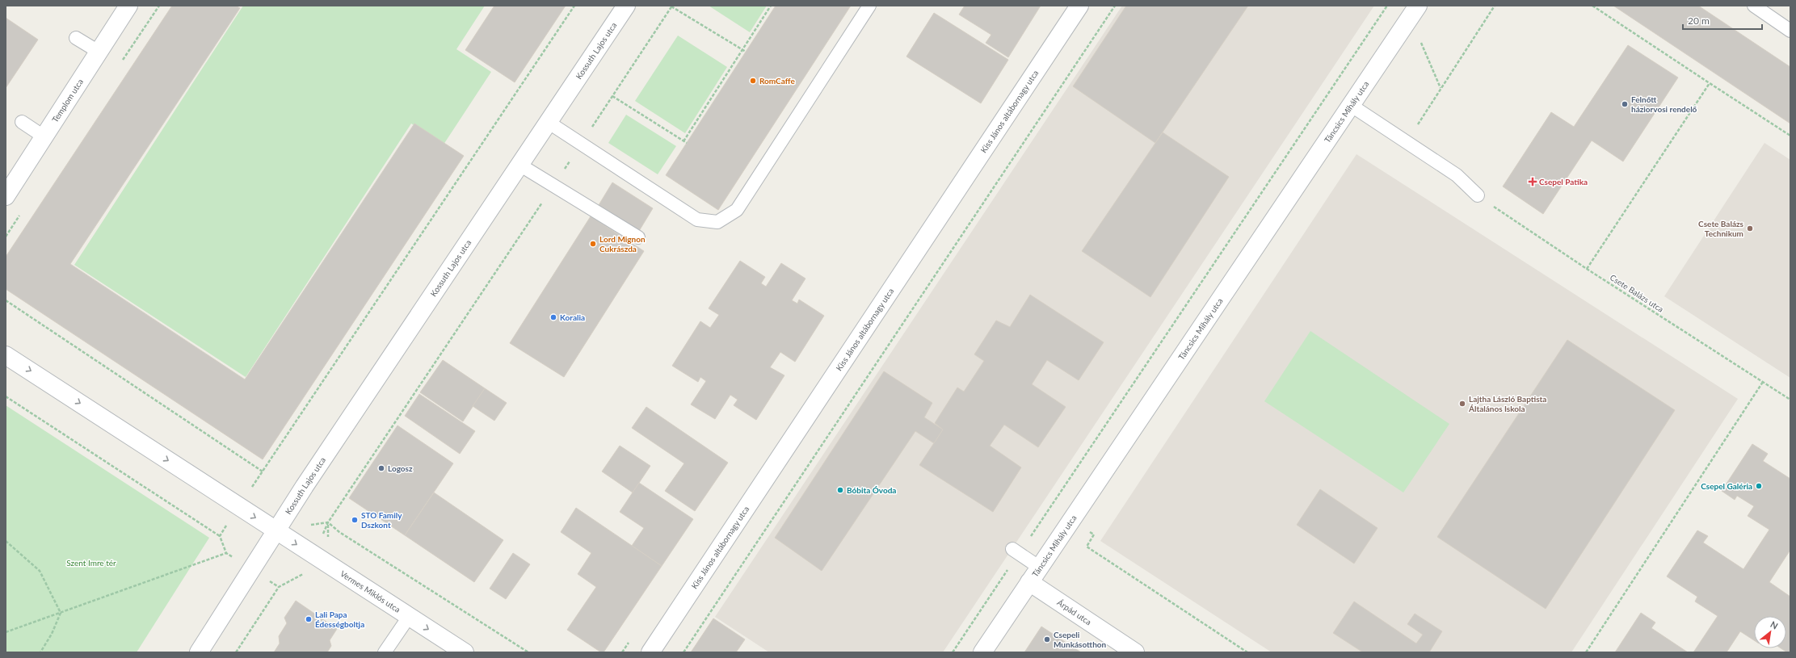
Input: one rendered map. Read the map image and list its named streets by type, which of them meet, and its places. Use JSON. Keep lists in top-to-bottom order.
{
  "streets": {
    "street": [
      "Kossuth Lajos utca",
      "Templom utca",
      "Kiss János altábornagy utca",
      "Táncsics Mihály utca",
      "Vermes Miklós utca",
      "Árpád utca"
    ],
    "path": ["Csete Balázs utca"]
  },
  "crossings": [
    ["Kossuth Lajos utca", "Vermes Miklós utca"],
    ["Táncsics Mihály utca", "Árpád utca"]
  ],
  "one_way": ["Vermes Miklós utca"],
  "parks": ["Szent Imre tér"],
  "places": {
    "other": [
      "RomCaffe",
      "Felnőtt háziorvosi rendelő",
      "Csete Balázs Technikum",
      "Lord Mignon Cukrászda",
      "Koralia",
      "Lajtha László Baptista Általános Iskola",
      "Logosz",
      "Csepel Galéria",
      "Bóbita Óvoda",
      "STO Family Dszkont",
      "Lali Papa Édességboltja",
      "Csepeli Munkásotthon"
    ],
    "health": ["Csepel Patika"]
  },
  "scale_bar": "20 m",
  "north": "top right"
}
